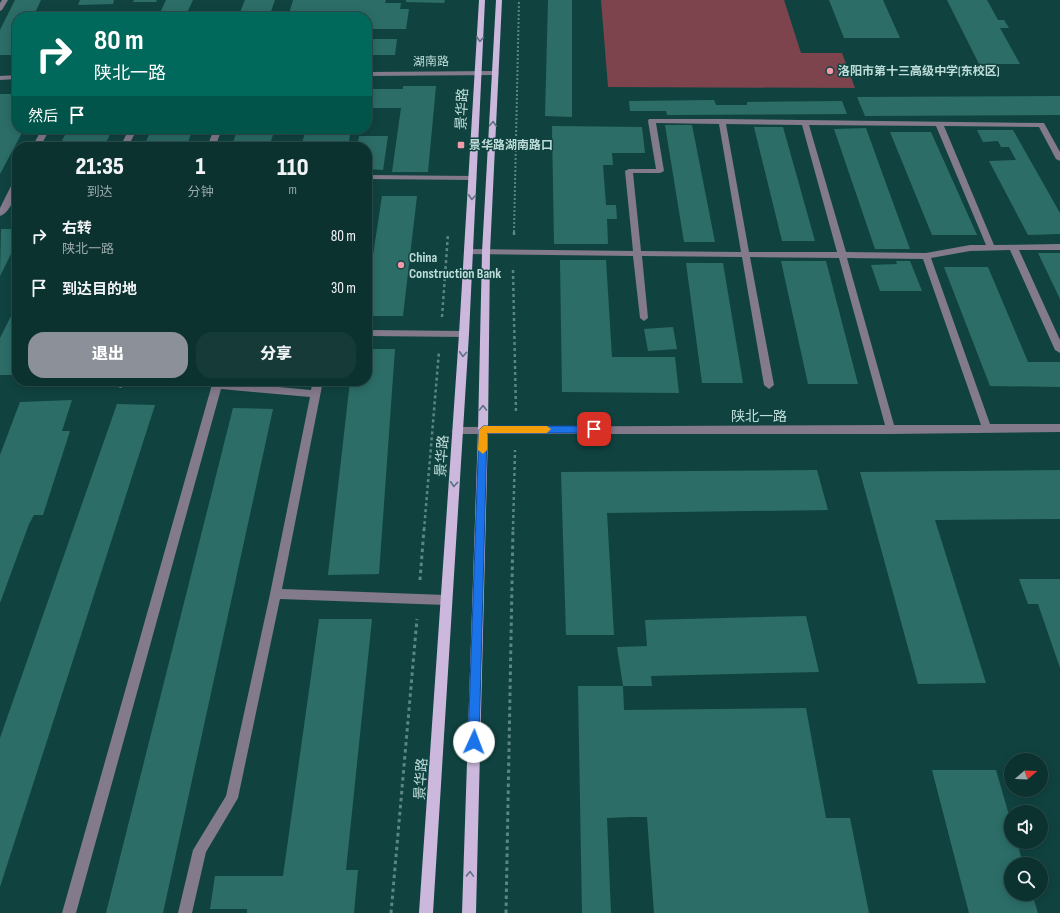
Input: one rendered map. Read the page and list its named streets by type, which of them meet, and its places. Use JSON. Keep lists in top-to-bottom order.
{
  "streets": {
    "main road": ["景华路"],
    "street": ["湖南路", "陕北一路"]
  },
  "crossings": [
    ["湖南路", "景华路"],
    ["景华路", "陕北一路"]
  ],
  "places": {
    "other": ["洛阳市第十三高级中学(东校区)", "China Construction Bank"],
    "transit": ["景华路湖南路口"]
  },
  "north": "right",
  "page": {
    "turn": ["80 m", "陕北一路"],
    "then": "然后",
    "eta": [
      "21:35",
      "到达",
      "1",
      "分钟",
      "110",
      "m"
    ],
    "list": [
      {
        "name": "右转",
        "note": "陕北一路",
        "value": "80 m"
      },
      {
        "name": "到达目的地",
        "value": "30 m"
      }
    ],
    "buttons": ["退出", "分享"]
  }
}
